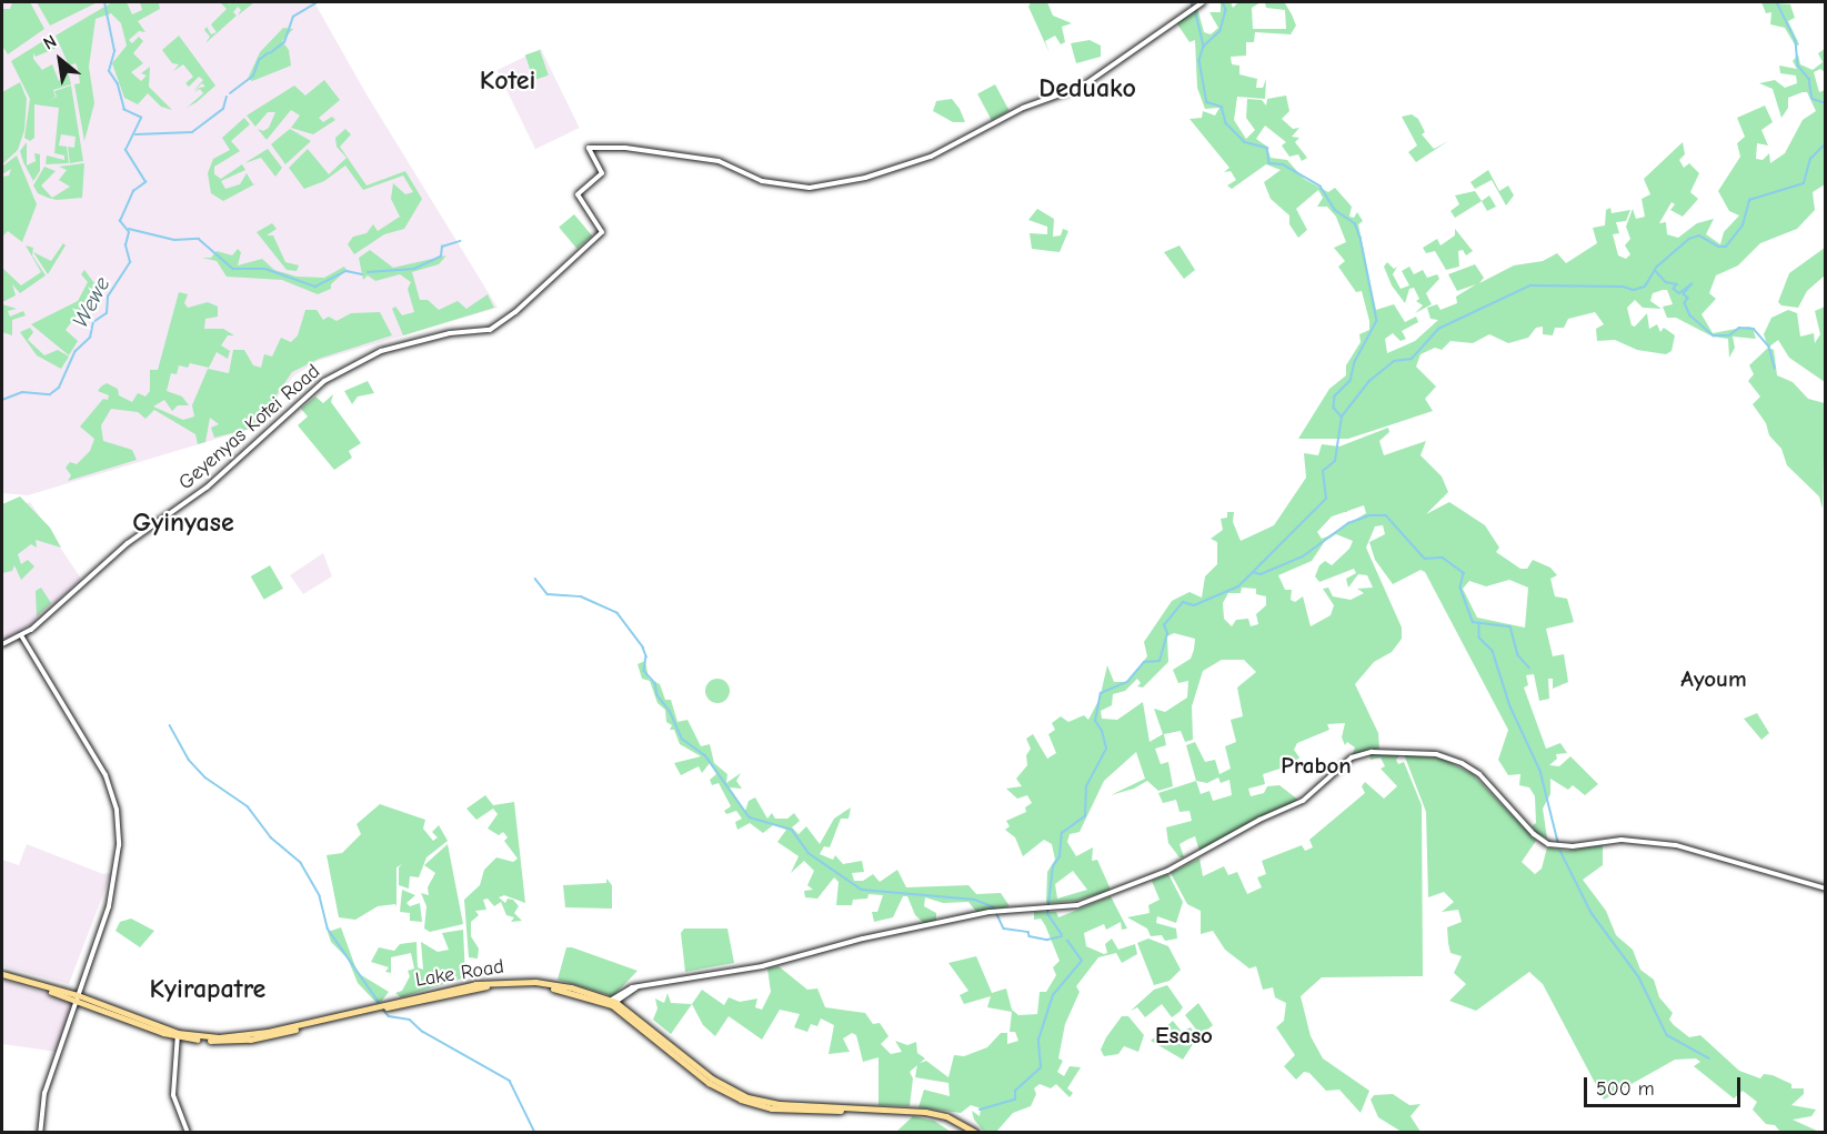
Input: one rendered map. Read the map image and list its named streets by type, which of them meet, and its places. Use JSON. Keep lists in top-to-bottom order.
{
  "streets": {
    "main road": ["Lake Road"],
    "street": ["Geyenyas Kotei Road"]
  },
  "districts": [
    "Kotei",
    "Deduako",
    "Gyinyase",
    "Ayoum",
    "Prabon",
    "Kyirapatre",
    "Esaso"
  ],
  "water": ["Wewe"],
  "scale_bar": "500 m",
  "north": "top left"
}
